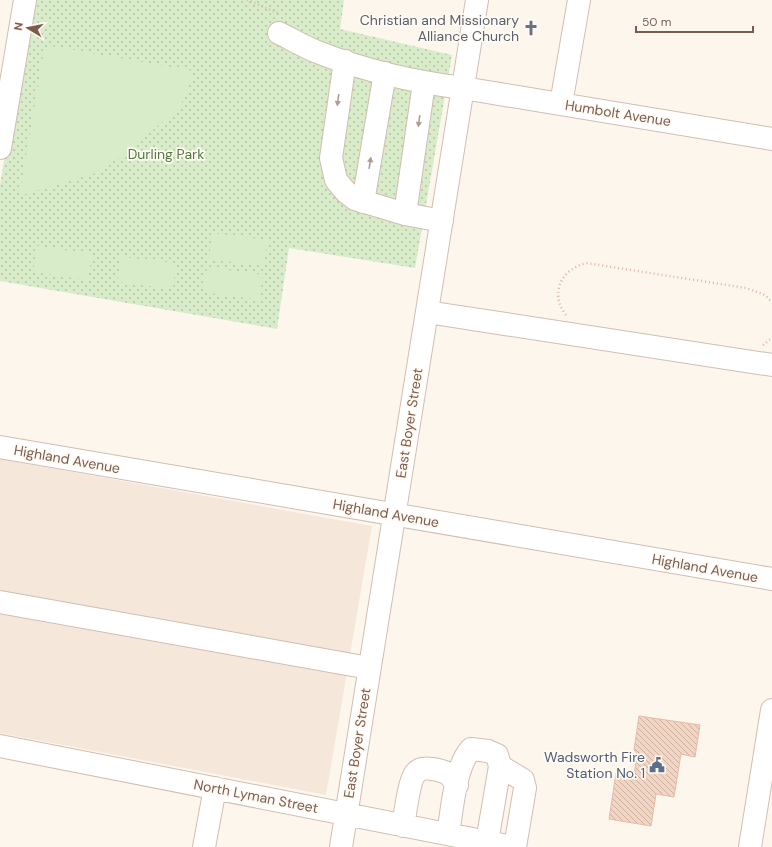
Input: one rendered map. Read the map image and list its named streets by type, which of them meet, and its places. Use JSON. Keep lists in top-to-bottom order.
{
  "streets": {
    "street": [
      "Humbolt Avenue",
      "East Boyer Street",
      "Highland Avenue",
      "North Lyman Street"
    ]
  },
  "crossings": [
    ["Humbolt Avenue", "East Boyer Street"],
    ["East Boyer Street", "Highland Avenue"],
    ["East Boyer Street", "North Lyman Street"]
  ],
  "parks": ["Durling Park"],
  "places": {
    "church": ["Christian and Missionary Alliance Church"],
    "public building": ["Wadsworth Fire Station No. 1"]
  },
  "scale_bar": "50 m",
  "north": "left"
}
